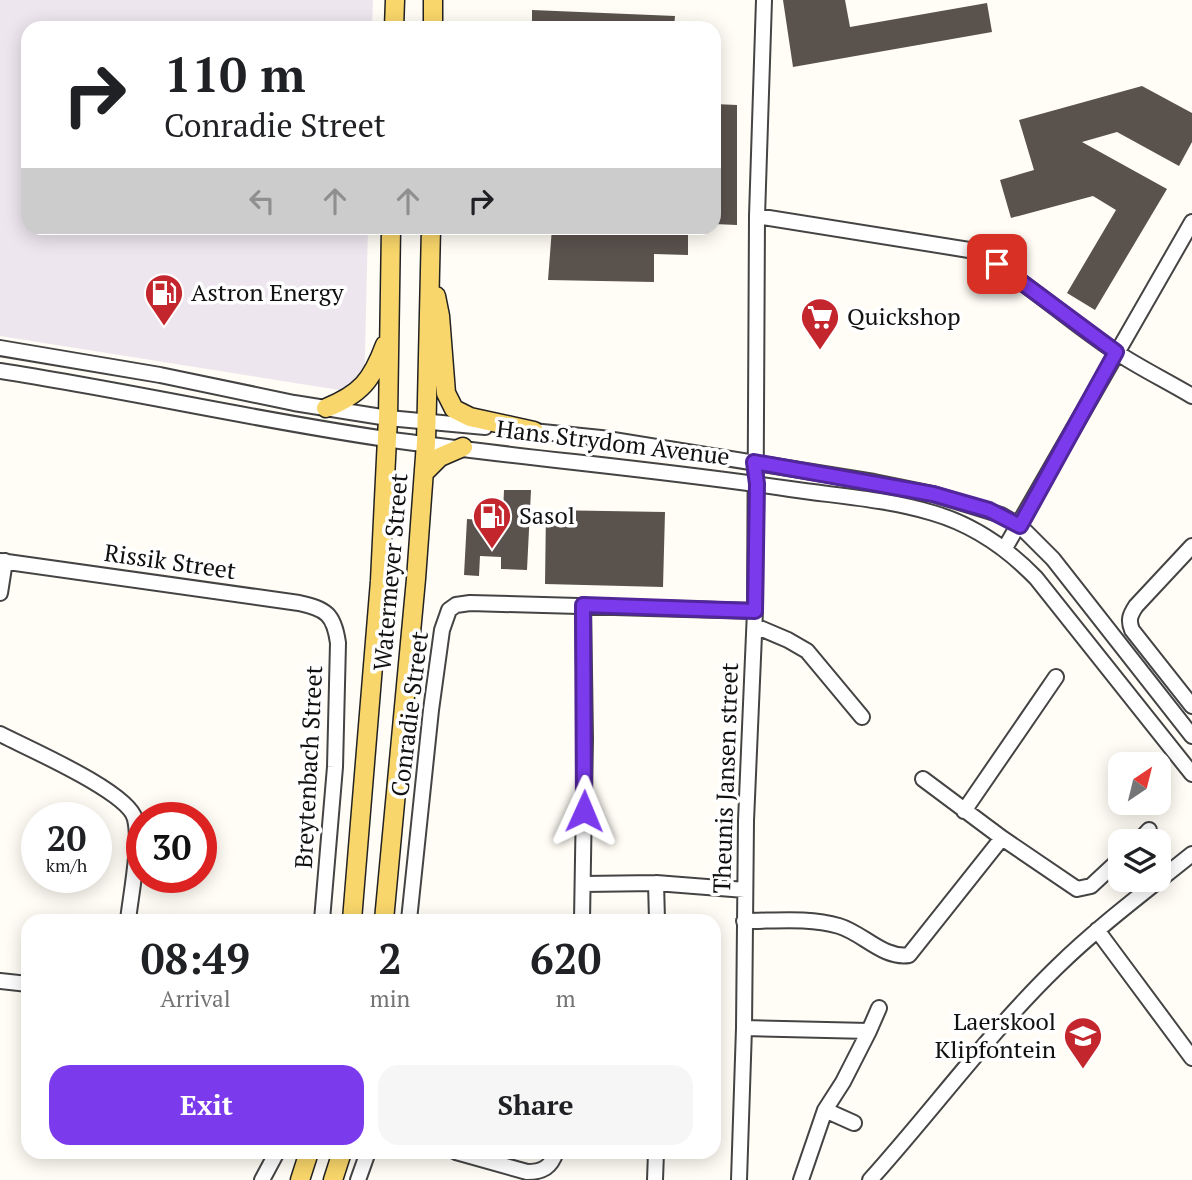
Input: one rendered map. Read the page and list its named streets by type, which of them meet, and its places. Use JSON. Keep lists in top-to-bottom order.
{
  "streets": {
    "main road": ["Watermeyer Street"],
    "street": [
      "Hans Strydom Avenue",
      "Rissik Street",
      "Conradie Street",
      "Breytenbach Street",
      "Theunis Jansen street"
    ]
  },
  "crossings": [
    ["Hans Strydom Avenue", "Watermeyer Street"],
    ["Hans Strydom Avenue", "Theunis Jansen street"],
    ["Rissik Street", "Breytenbach Street"],
    ["Conradie Street", "Theunis Jansen street"]
  ],
  "places": {
    "fuel station": ["Astron Energy", "Sasol"],
    "supermarket": ["Quickshop"],
    "school or university": ["Laerskool Klipfontein"]
  },
  "north": "top right",
  "page": {
    "turn": ["110 m", "Conradie Street"],
    "speed": "20 km/h",
    "limit": "30",
    "eta": [
      "08:49",
      "Arrival",
      "2",
      "min",
      "620",
      "m"
    ],
    "buttons": ["Exit", "Share"]
  }
}
